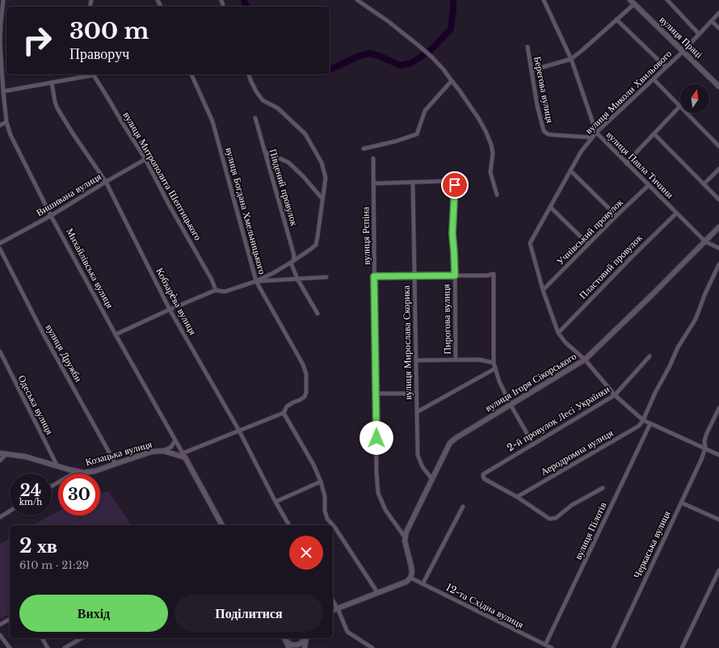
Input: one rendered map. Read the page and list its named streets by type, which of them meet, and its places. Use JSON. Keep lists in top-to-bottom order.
{
  "streets": {
    "main road": [
      "вулиця Праці",
      "Михайлівська вулиця",
      "вулиця Ігоря Сікорського",
      "Козацька вулиця"
    ],
    "street": [
      "Берегова вулиця",
      "вулиця Миколи Хвильового",
      "вулиця Павла Тичини",
      "вулиця Митрополита Шептицького",
      "Південий провулок",
      "Вишивана вулиця",
      "вулиця Богдана Хмельницького",
      "Учнівський провулок",
      "вулиця Рєпіна",
      "Пластовий провулок",
      "Кобзарèва вулиця",
      "Пирогова вулиця",
      "вулиця Мирослава Скорика",
      "вулиця Дружби",
      "Одеська вулиця",
      "2-й провулок Лесі Українки",
      "Аеродромна вулиця",
      "вулиця Пілотів",
      "Черкаська вулиця",
      "12-та Східна вулиця"
    ]
  },
  "crossings": [
    ["вулиця Праці", "вулиця Миколи Хвильового"],
    ["Берегова вулиця", "вулиця Миколи Хвильового"],
    ["вулиця Миколи Хвильового", "вулиця Павла Тичини"],
    ["вулиця Миколи Хвильового", "Учнівський провулок"],
    ["вулиця Павла Тичини", "Учнівський провулок"],
    ["вулиця Павла Тичини", "Пластовий провулок"],
    ["вулиця Павла Тичини", "вулиця Ігоря Сікорського"],
    ["вулиця Митрополита Шептицького", "Вишивана вулиця"],
    ["Вишивана вулиця", "Михайлівська вулиця"],
    ["Вишивана вулиця", "Кобзарèва вулиця"],
    ["вулиця Рєпіна", "вулиця Ігоря Сікорського"],
    ["Михайлівська вулиця", "Козацька вулиця"],
    ["Пирогова вулиця", "вулиця Мирослава Скорика"],
    ["вулиця Мирослава Скорика", "вулиця Ігоря Сікорського"],
    ["вулиця Дружби", "Козацька вулиця"],
    ["Одеська вулиця", "Козацька вулиця"],
    ["2-й провулок Лесі Українки", "Аеродромна вулиця"],
    ["вулиця Пілотів", "12-та Східна вулиця"]
  ],
  "north": "top",
  "page": {
    "turn": ["300 m", "Праворуч"],
    "speed": "24 km/h",
    "limit": "30",
    "heading": ["2 хв", "610 m · 21:29"],
    "buttons": ["Вихід", "Поділитися"]
  }
}
